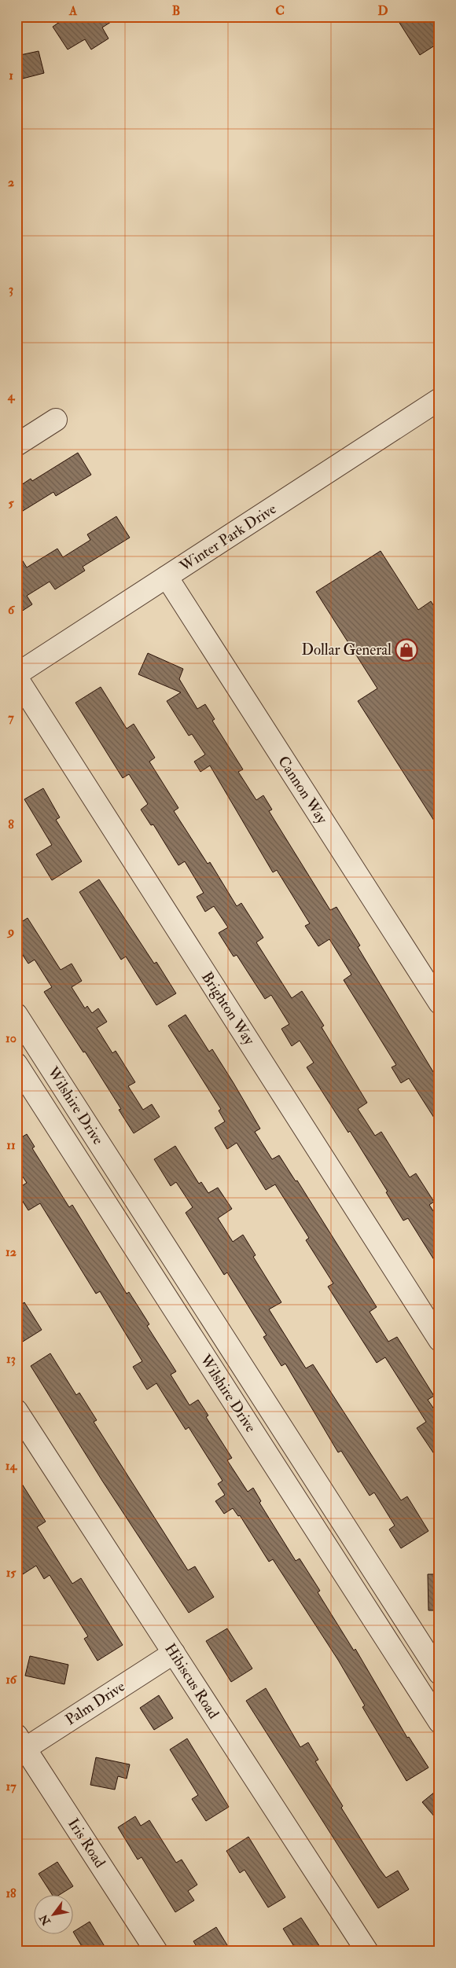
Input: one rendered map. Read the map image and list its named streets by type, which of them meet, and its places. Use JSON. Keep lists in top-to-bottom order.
{
  "streets": {
    "street": [
      "Winter Park Drive",
      "Cannon Way",
      "Brighton Way",
      "Wilshire Drive",
      "Hibiscus Road",
      "Palm Drive",
      "Iris Road"
    ]
  },
  "crossings": [
    ["Winter Park Drive", "Cannon Way"],
    ["Winter Park Drive", "Brighton Way"],
    ["Hibiscus Road", "Palm Drive"],
    ["Palm Drive", "Iris Road"]
  ],
  "places": {
    "shop": ["Dollar General"]
  },
  "north": "bottom left",
  "grid": {
    "columns": [
      "A",
      "B",
      "C",
      "D"
    ],
    "rows": [
      "1",
      "2",
      "3",
      "4",
      "5",
      "6",
      "7",
      "8",
      "9",
      "10",
      "11",
      "12",
      "13",
      "14",
      "15",
      "16",
      "17",
      "18"
    ]
  }
}
